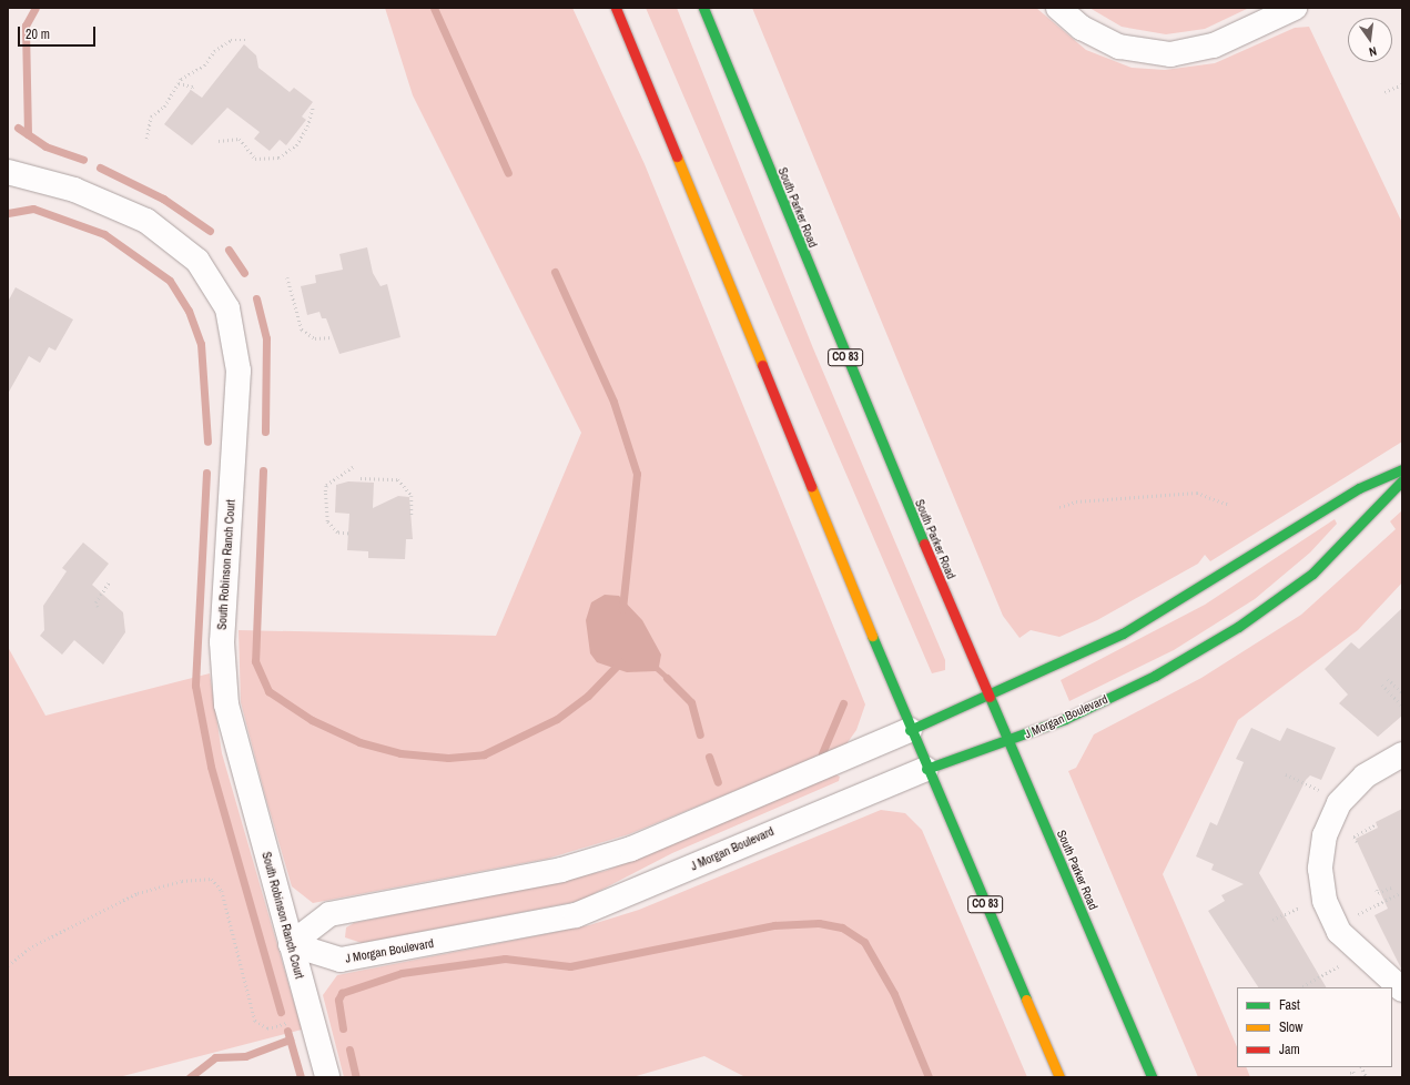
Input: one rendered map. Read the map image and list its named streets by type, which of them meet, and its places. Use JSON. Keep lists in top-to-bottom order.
{
  "streets": {
    "main road": ["South Parker Road", "CO 83", "J Morgan Boulevard"],
    "street": ["South Robinson Ranch Court"]
  },
  "crossings": [
    ["South Parker Road", "J Morgan Boulevard"],
    ["CO 83", "J Morgan Boulevard"],
    ["South Robinson Ranch Court", "J Morgan Boulevard"]
  ],
  "legend": ["Fast", "Slow", "Jam"],
  "scale_bar": "20 m",
  "north": "bottom"
}
